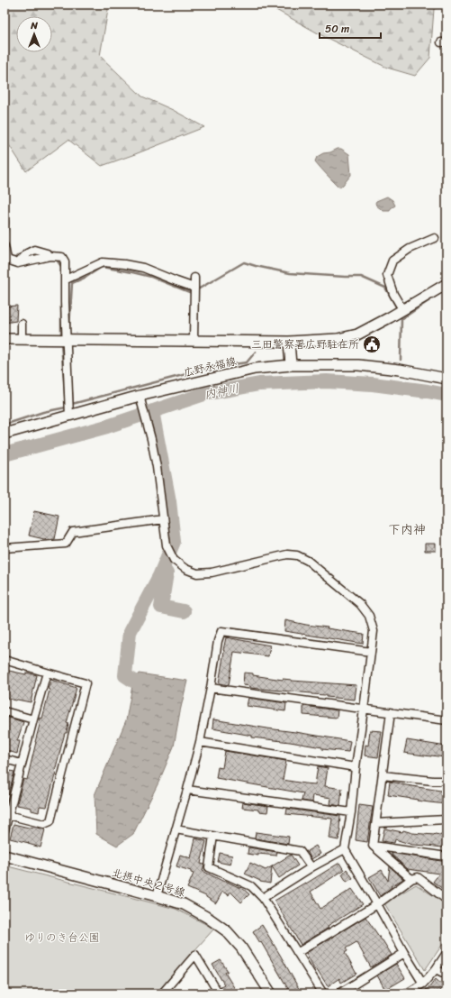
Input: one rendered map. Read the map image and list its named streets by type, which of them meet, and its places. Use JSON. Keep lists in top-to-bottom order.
{
  "streets": {
    "street": ["広野永福線", "北摂中央２号線"]
  },
  "districts": ["下内神"],
  "water": ["内神川"],
  "parks": ["ゆりのき台公園"],
  "places": {
    "public building": ["三田警察署広野駐在所"]
  },
  "scale_bar": "50 m",
  "north": "top"
}
